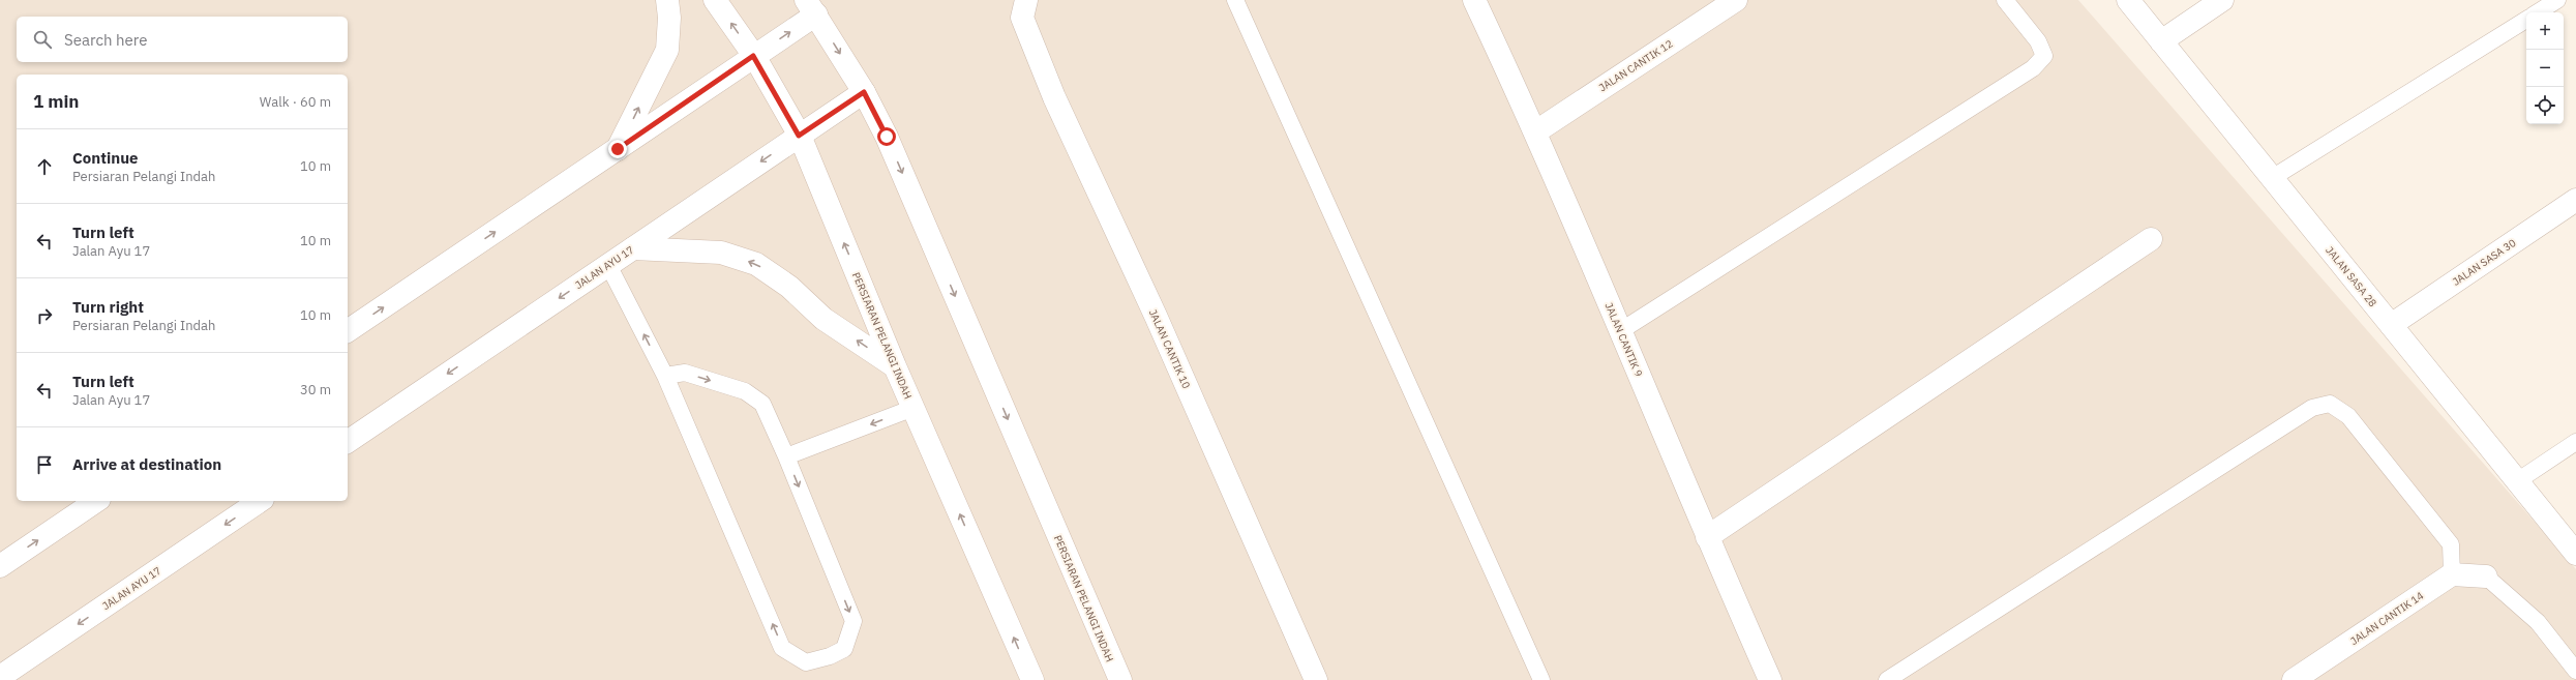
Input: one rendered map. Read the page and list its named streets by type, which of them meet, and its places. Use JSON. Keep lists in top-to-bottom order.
{
  "streets": {
    "street": [
      "JALAN CANTIK 12",
      "JALAN SASA 30",
      "JALAN AYU 17",
      "JALAN SASA 28",
      "PERSIARAN PELANGI INDAH",
      "JALAN CANTIK 9",
      "JALAN CANTIK 10",
      "JALAN CANTIK 14"
    ]
  },
  "crossings": [
    ["JALAN CANTIK 12", "JALAN CANTIK 9"],
    ["JALAN SASA 30", "JALAN SASA 28"],
    ["JALAN AYU 17", "PERSIARAN PELANGI INDAH"]
  ],
  "page": {
    "map_buttons": ["+", "−"],
    "search": "Search here",
    "heading": ["1 min", "Walk · 60 m"],
    "list": [
      ["Continue", "Persiaran Pelangi Indah", "10 m"],
      ["Turn left", "Jalan Ayu 17", "10 m"],
      ["Turn right", "Persiaran Pelangi Indah", "10 m"],
      ["Turn left", "Jalan Ayu 17", "30 m"],
      "Arrive at destination"
    ]
  }
}
